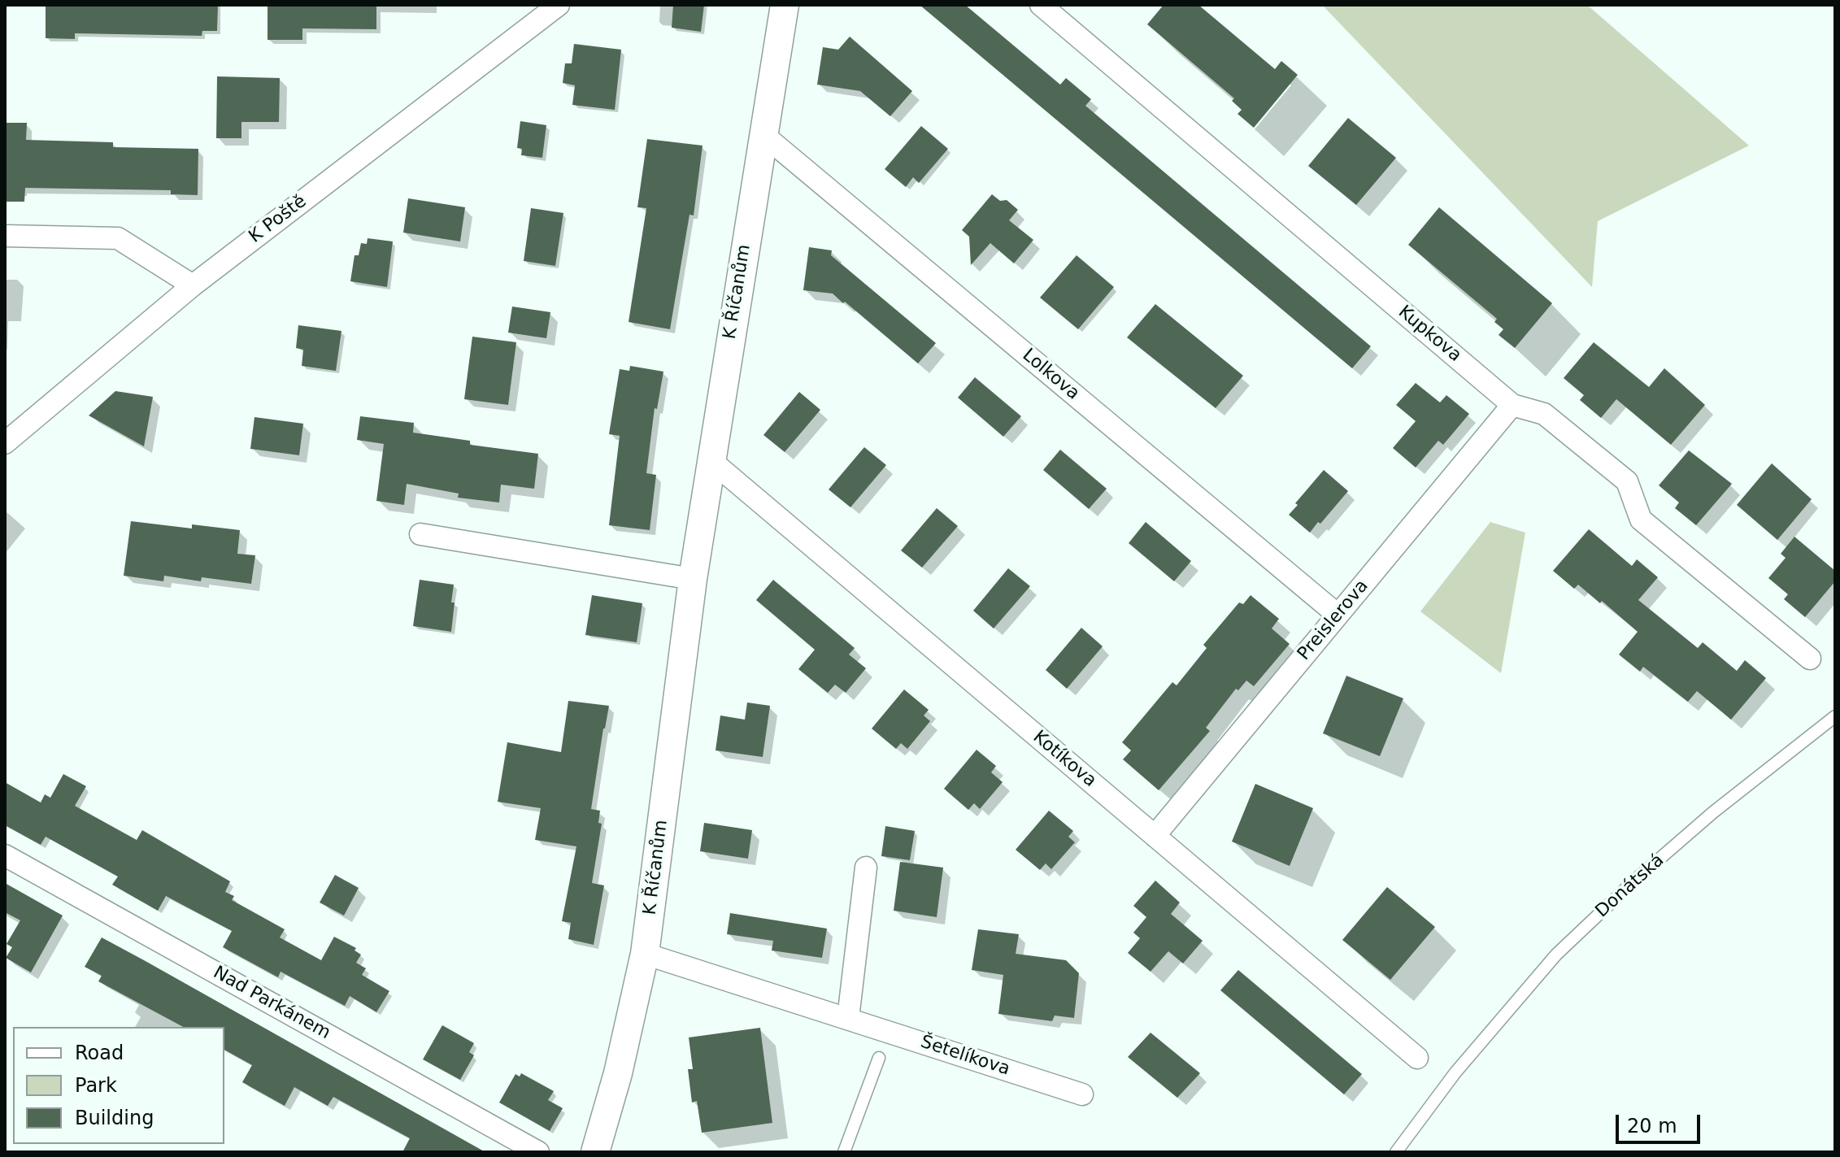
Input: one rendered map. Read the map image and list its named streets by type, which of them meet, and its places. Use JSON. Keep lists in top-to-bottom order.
{
  "streets": {
    "street": [
      "K Poště",
      "K Říčanům",
      "Kupkova",
      "Lolkova",
      "Preislerova",
      "Kotíkova",
      "Nad Parkánem",
      "Šetelíkova"
    ],
    "lane": ["Donátská"]
  },
  "crossings": [
    ["K Říčanům", "Lolkova"],
    ["K Říčanům", "Kotíkova"],
    ["K Říčanům", "Šetelíkova"],
    ["Kupkova", "Preislerova"],
    ["Lolkova", "Preislerova"],
    ["Preislerova", "Kotíkova"]
  ],
  "legend": ["Road", "Park", "Building"],
  "scale_bar": "20 m"
}
